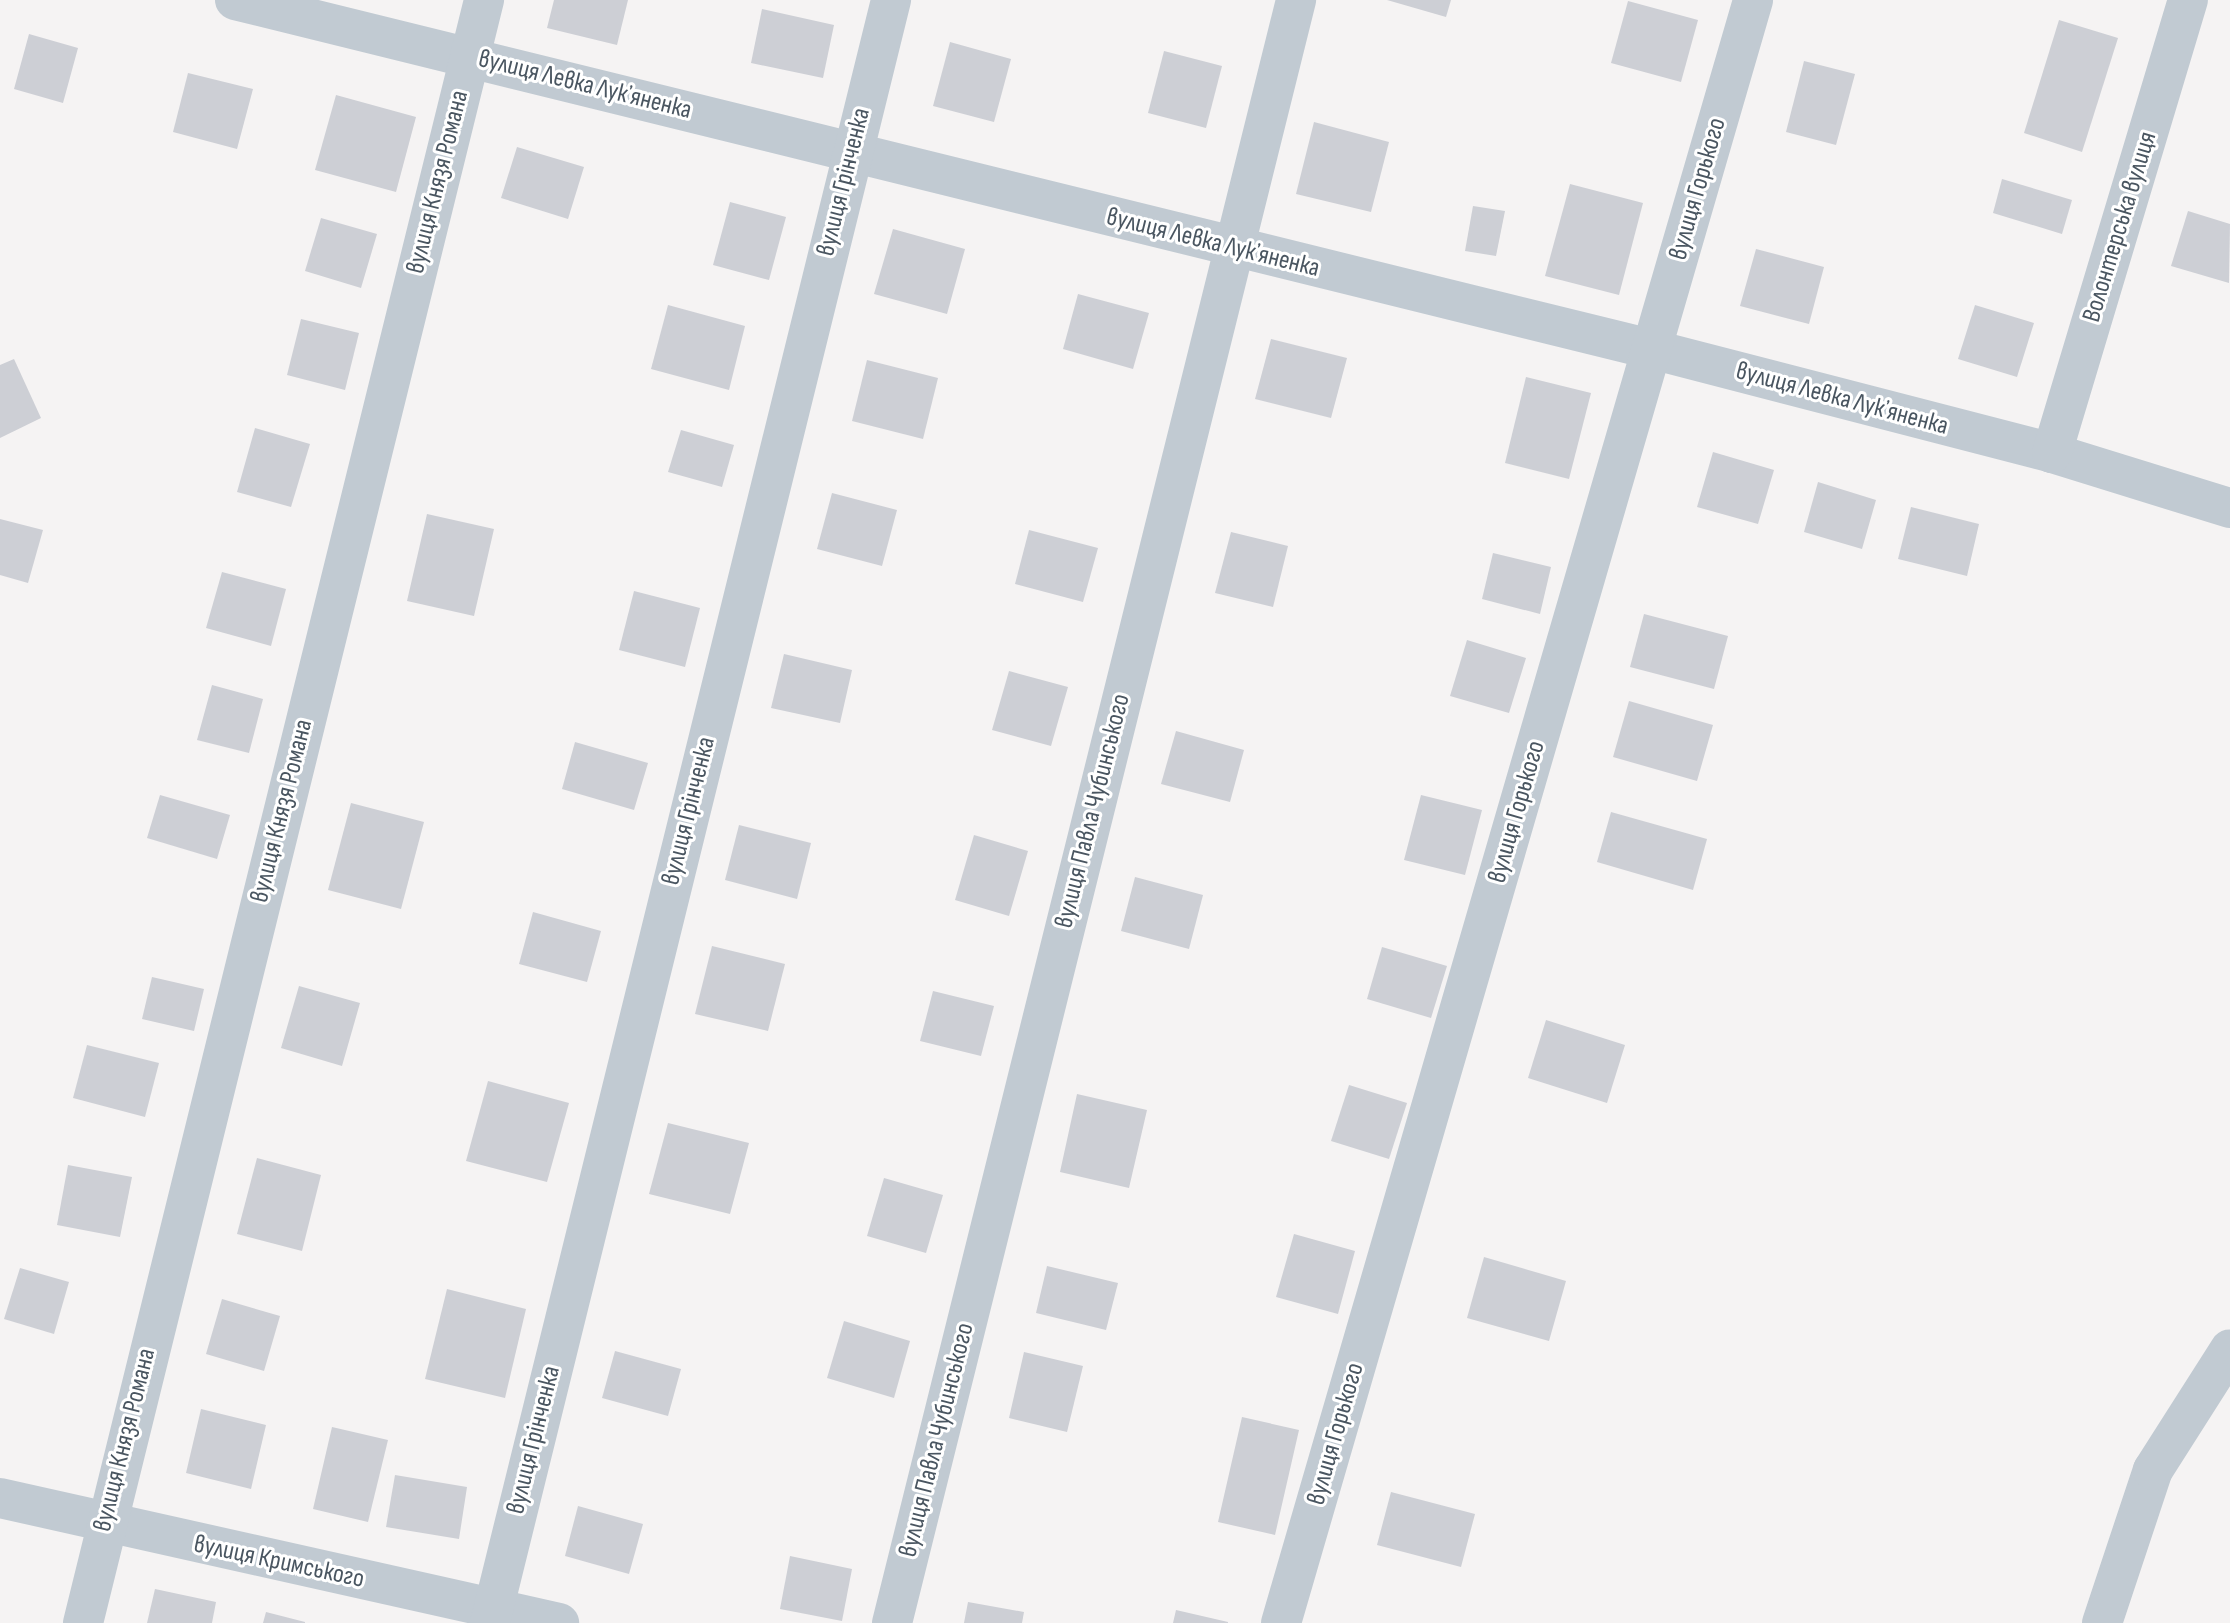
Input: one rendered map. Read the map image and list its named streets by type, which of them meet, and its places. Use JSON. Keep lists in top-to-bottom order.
{
  "streets": {
    "street": [
      "вулиця Левка Лукʼяненка",
      "вулиця Князя Романа",
      "вулиця Грінченка",
      "вулиця Горького",
      "Волонтерська вулиця",
      "вулиця Павла Чубинського",
      "вулиця Кримського"
    ]
  },
  "crossings": [
    ["вулиця Левка Лукʼяненка", "вулиця Князя Романа"],
    ["вулиця Левка Лукʼяненка", "вулиця Грінченка"],
    ["вулиця Левка Лукʼяненка", "вулиця Горького"],
    ["вулиця Левка Лукʼяненка", "Волонтерська вулиця"],
    ["вулиця Левка Лукʼяненка", "вулиця Павла Чубинського"],
    ["вулиця Князя Романа", "вулиця Кримського"],
    ["вулиця Грінченка", "вулиця Кримського"]
  ]
}
